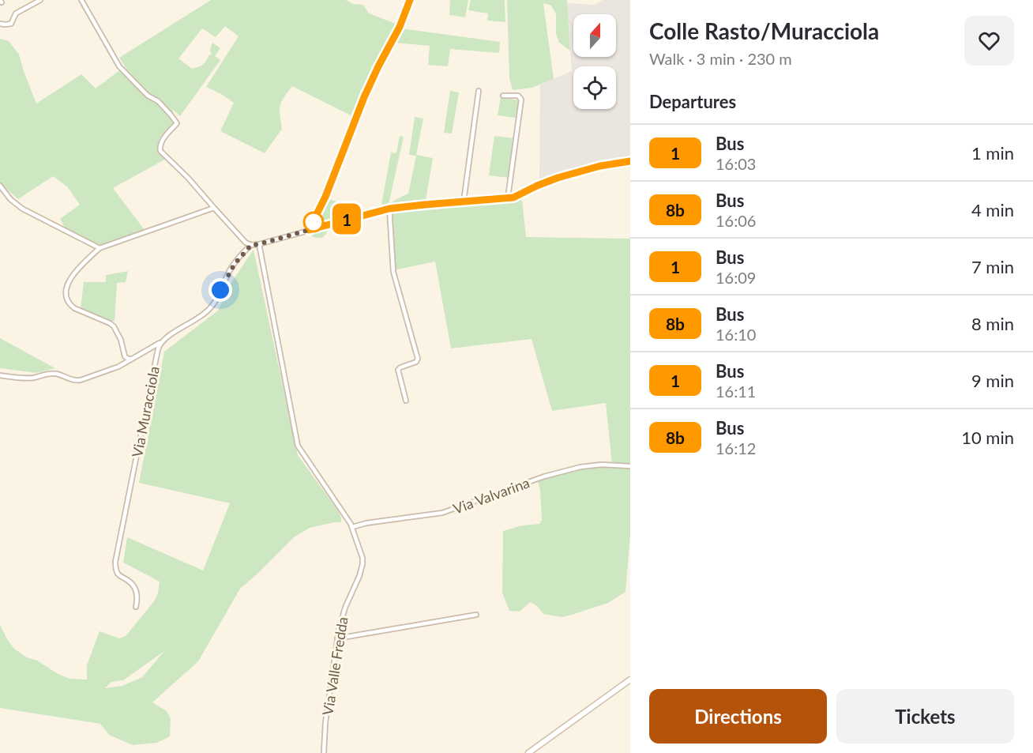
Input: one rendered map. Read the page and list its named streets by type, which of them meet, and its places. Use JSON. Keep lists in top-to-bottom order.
{
  "streets": {
    "street": ["Via Muracciola", "Via Valvarina", "Via Valle Fredda"]
  },
  "crossings": [
    ["Via Valvarina", "Via Valle Fredda"]
  ],
  "lines": ["bus line 1"],
  "north": "top",
  "page": {
    "on_map": "1",
    "heading": [
      ["Colle Rasto/Muracciola", "Walk · 3 min · 230 m"],
      "Departures"
    ],
    "list": [
      {
        "mark": "1",
        "name": "Bus",
        "note": "16:03",
        "value": "1 min"
      },
      {
        "mark": "8b",
        "name": "Bus",
        "note": "16:06",
        "value": "4 min"
      },
      {
        "mark": "1",
        "name": "Bus",
        "note": "16:09",
        "value": "7 min"
      },
      {
        "mark": "8b",
        "name": "Bus",
        "note": "16:10",
        "value": "8 min"
      },
      {
        "mark": "1",
        "name": "Bus",
        "note": "16:11",
        "value": "9 min"
      },
      {
        "mark": "8b",
        "name": "Bus",
        "note": "16:12",
        "value": "10 min"
      }
    ],
    "buttons": ["Directions", "Tickets"]
  }
}
